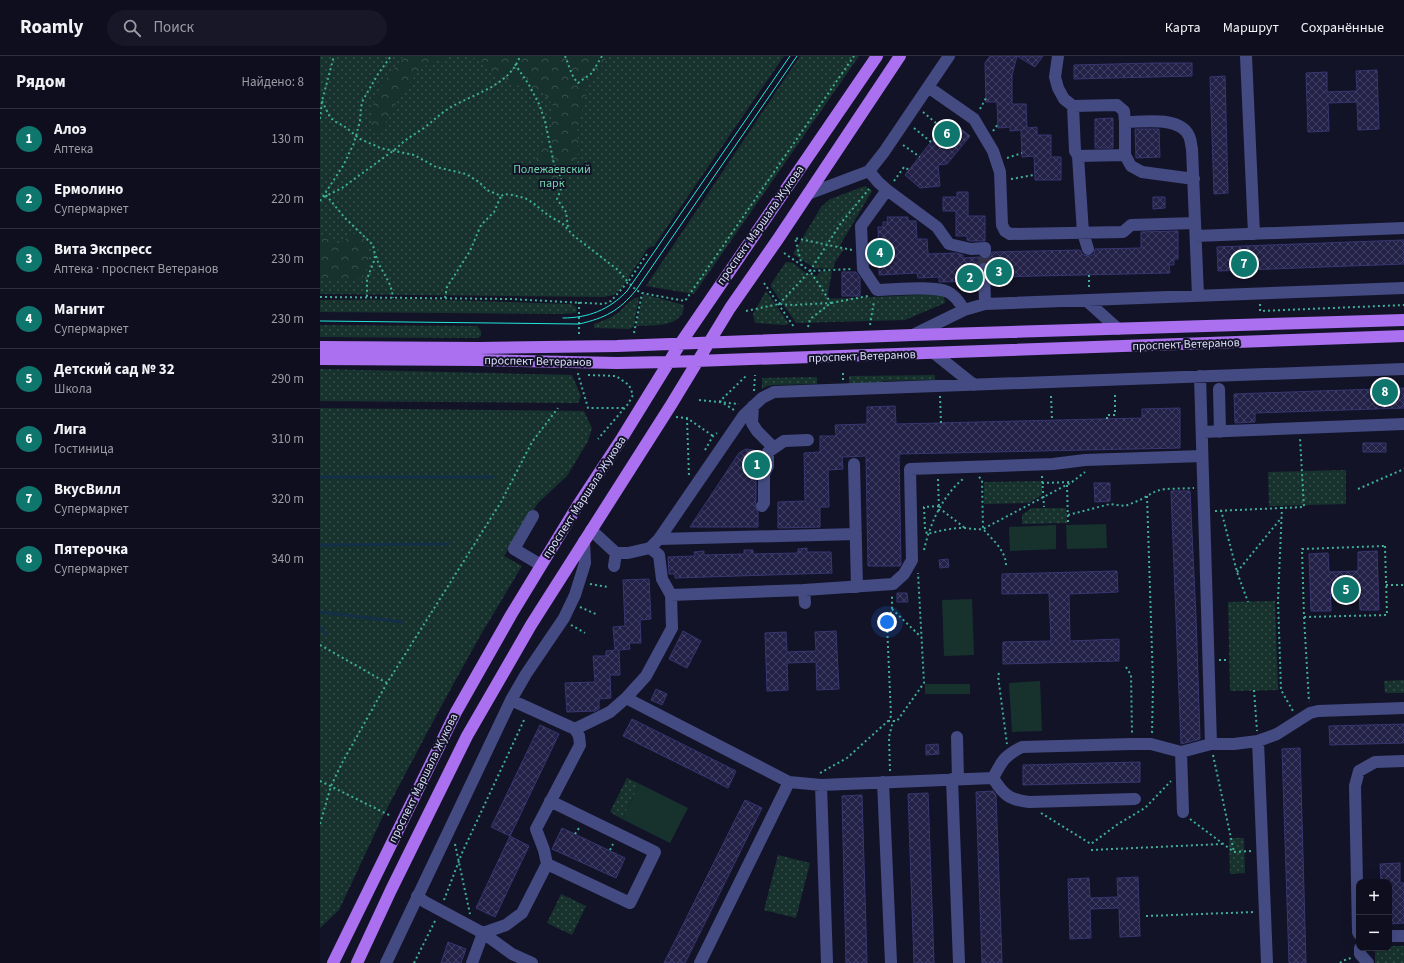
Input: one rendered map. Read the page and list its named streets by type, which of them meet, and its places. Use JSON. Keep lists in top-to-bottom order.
{
  "streets": {
    "main road": ["проспект Маршала Жукова", "проспект Ветеранов"]
  },
  "crossings": [
    ["проспект Маршала Жукова", "проспект Ветеранов"]
  ],
  "parks": ["Полежаевский парк"],
  "page": {
    "header": "Roamly",
    "search": "Поиск",
    "nav": ["Карта", "Маршрут", "Сохранённые"],
    "heading": ["Рядом", "Найдено: 8"],
    "list": [
      {
        "mark": "1",
        "name": "Алоэ",
        "note": "Аптека",
        "value": "130 m"
      },
      {
        "mark": "2",
        "name": "Ермолино",
        "note": "Супермаркет",
        "value": "220 m"
      },
      {
        "mark": "3",
        "name": "Вита Экспресс",
        "note": "Аптека · проспект Ветеранов",
        "value": "230 m"
      },
      {
        "mark": "4",
        "name": "Магнит",
        "note": "Супермаркет",
        "value": "230 m"
      },
      {
        "mark": "5",
        "name": "Детский сад № 32",
        "note": "Школа",
        "value": "290 m"
      },
      {
        "mark": "6",
        "name": "Лига",
        "note": "Гостиница",
        "value": "310 m"
      },
      {
        "mark": "7",
        "name": "ВкусВилл",
        "note": "Супермаркет",
        "value": "320 m"
      },
      {
        "mark": "8",
        "name": "Пятерочка",
        "note": "Супермаркет",
        "value": "340 m"
      }
    ],
    "pins": [
      "6",
      "4",
      "7",
      "3",
      "2",
      "8",
      "1",
      "5"
    ],
    "map_buttons": ["+", "−"]
  }
}
